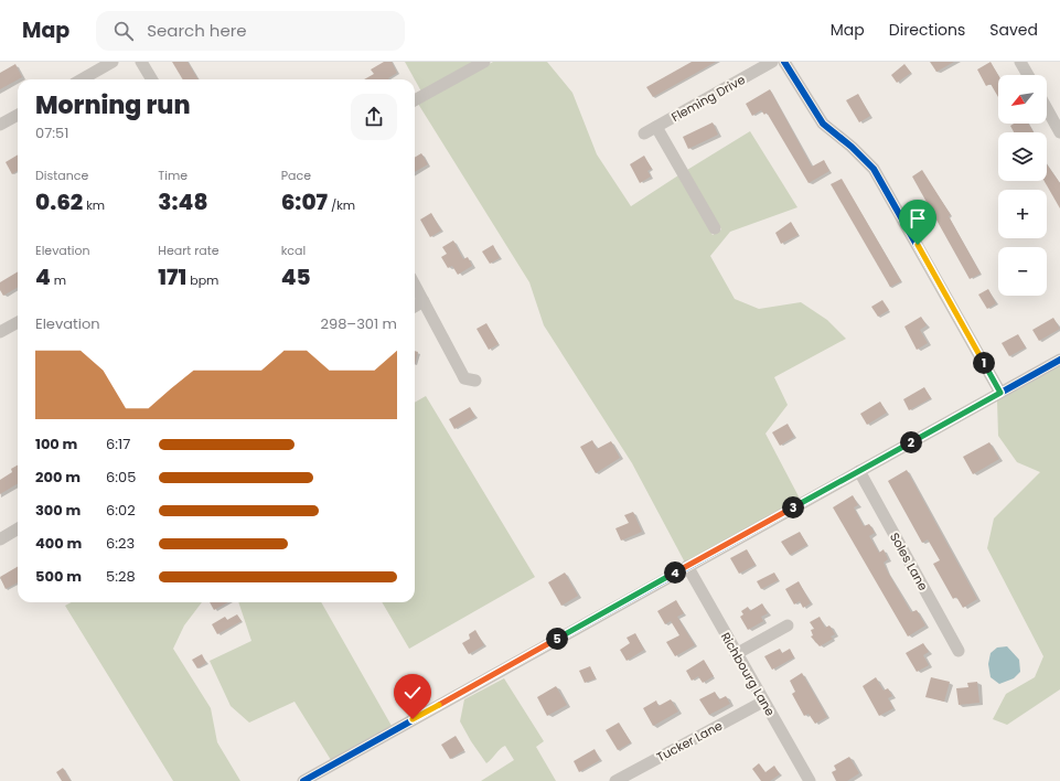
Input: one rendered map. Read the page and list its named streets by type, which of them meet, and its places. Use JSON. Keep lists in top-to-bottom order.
{
  "streets": {
    "street": [
      "Fleming Drive",
      "Soles Lane",
      "Richbourg Lane",
      "Tucker Lane"
    ]
  },
  "crossings": [
    ["Richbourg Lane", "Tucker Lane"]
  ],
  "north": "bottom left",
  "page": {
    "header": "Map",
    "search": "Search here",
    "nav": ["Map", "Directions", "Saved"],
    "map_buttons": ["+", "−"],
    "heading": ["Morning run", "07:51"],
    "stats": [
      ["Distance", "0.62 km"],
      ["Time", "3:48"],
      ["Pace", "6:07 /km"],
      ["Elevation", "4 m"],
      ["Heart rate", "171 bpm"],
      ["kcal", "45"]
    ],
    "chart": ["Elevation", "298–301 m"],
    "pins": [
      "1",
      "2",
      "3",
      "4",
      "5"
    ],
    "list": [
      {
        "name": "100 m",
        "note": "6:17"
      },
      {
        "name": "200 m",
        "note": "6:05"
      },
      {
        "name": "300 m",
        "note": "6:02"
      },
      {
        "name": "400 m",
        "note": "6:23"
      },
      {
        "name": "500 m",
        "note": "5:28"
      }
    ]
  }
}
